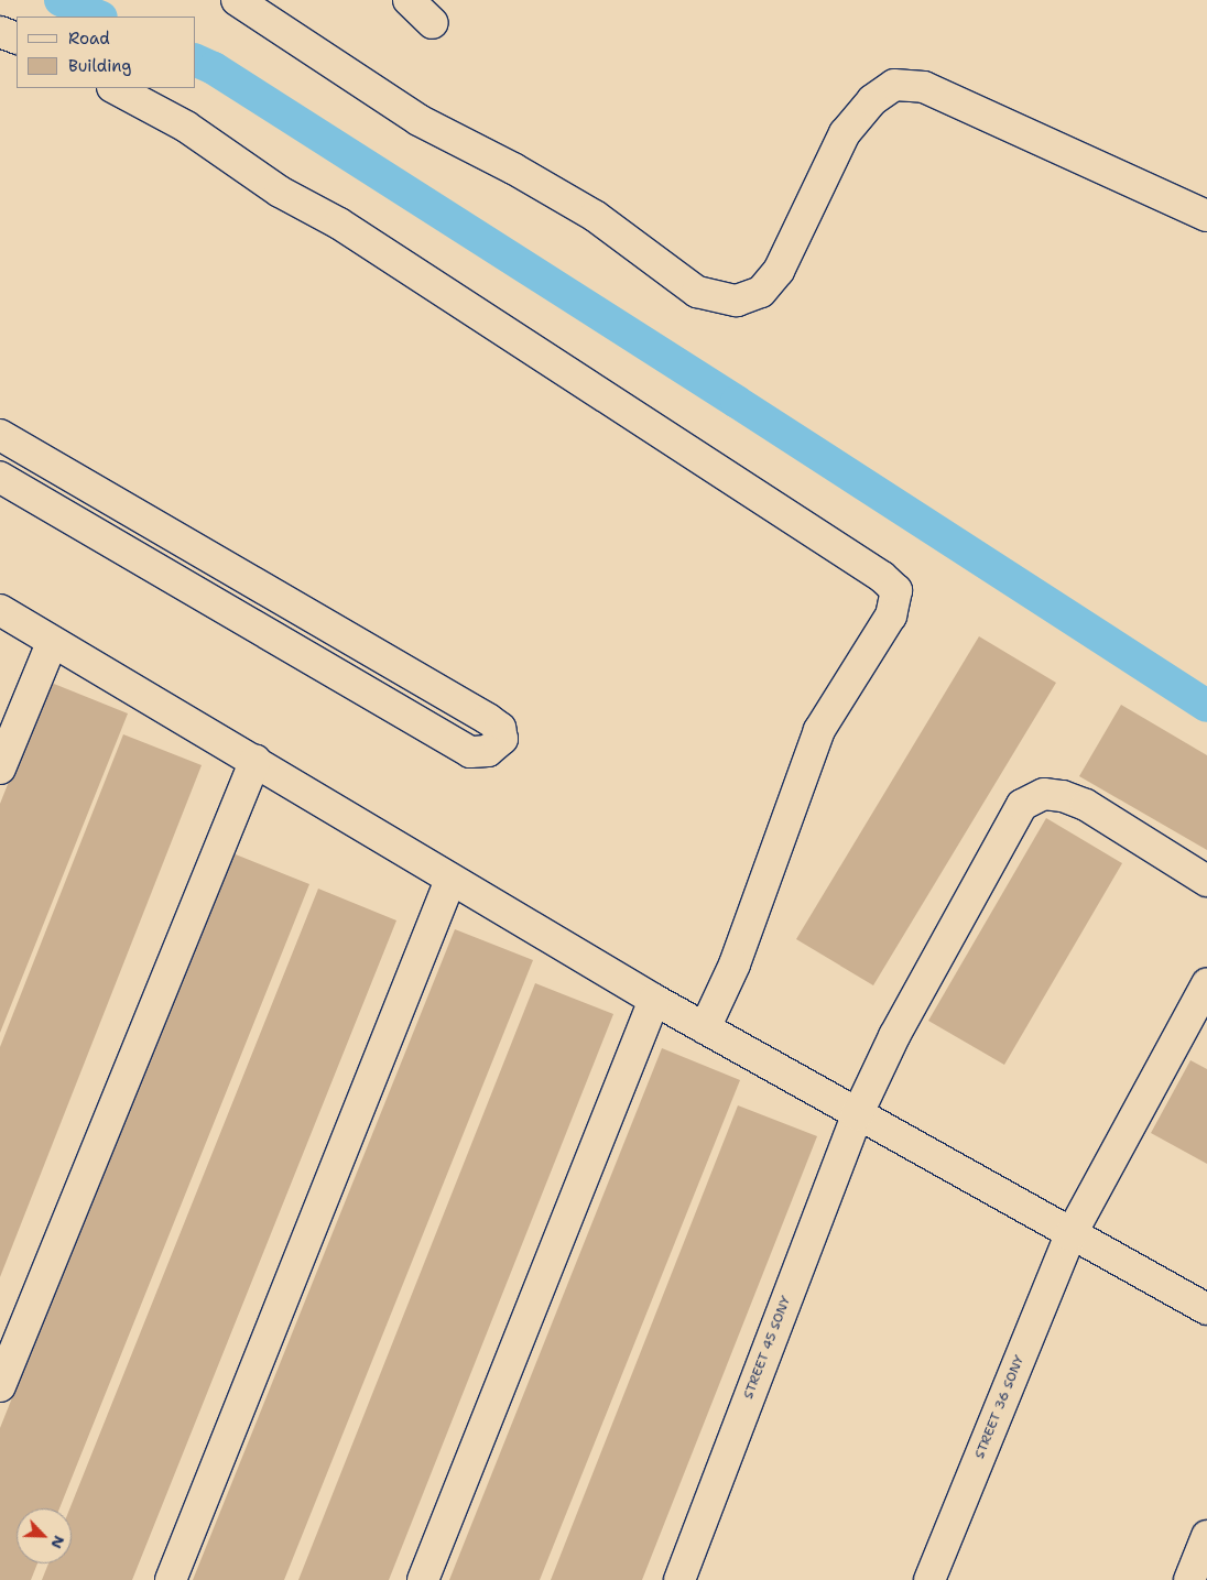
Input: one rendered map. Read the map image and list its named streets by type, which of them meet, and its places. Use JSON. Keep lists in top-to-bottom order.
{
  "streets": {
    "street": ["STREET 45 SONY", "STREET 36 SONY"]
  },
  "legend": ["Road", "Building"],
  "north": "bottom right"
}
